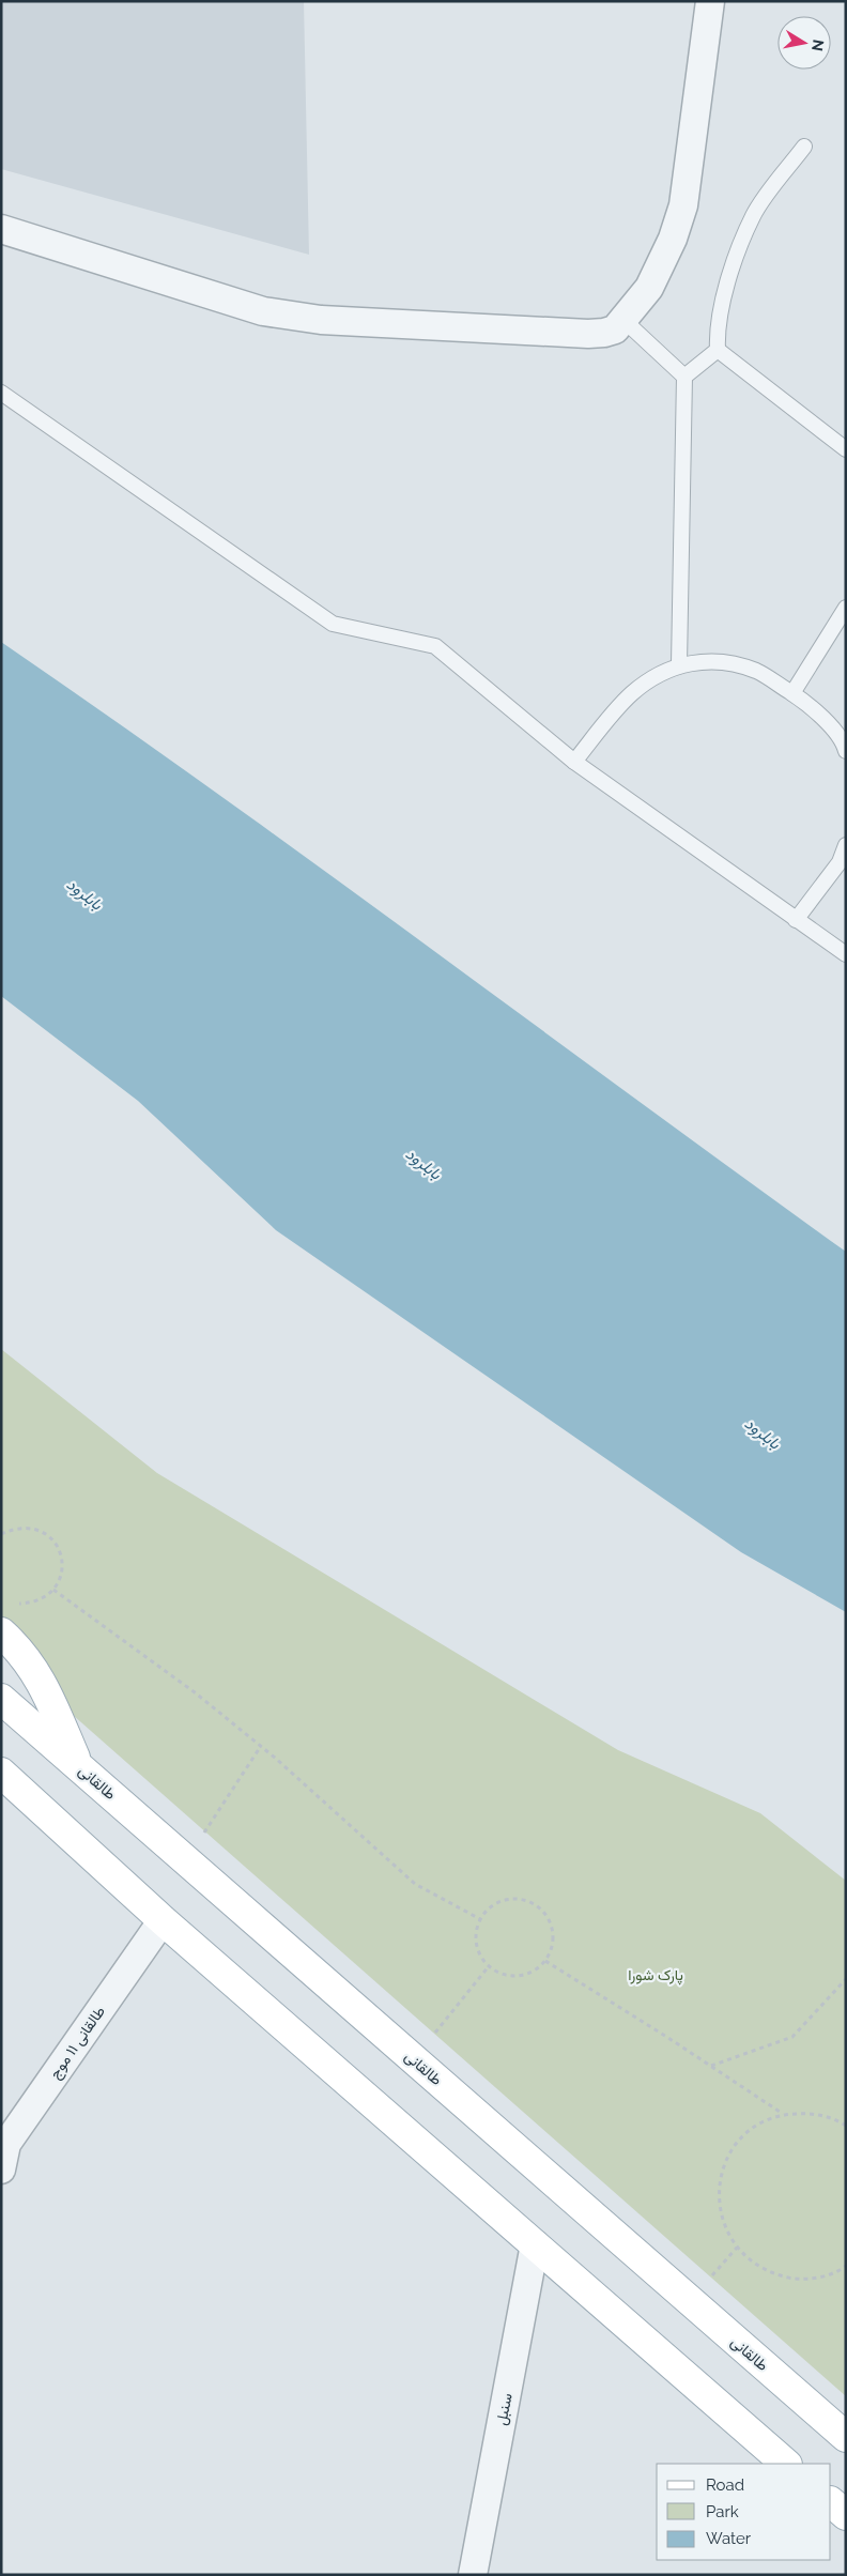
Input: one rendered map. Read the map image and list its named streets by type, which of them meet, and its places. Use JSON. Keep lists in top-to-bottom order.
{
  "streets": {
    "main road": ["طالقانی"],
    "street": ["طالقانی ۱۱ موج", "سنبل"]
  },
  "water": ["بابلرود"],
  "parks": ["پارک شورا"],
  "legend": ["Road", "Park", "Water"],
  "north": "right"
}
